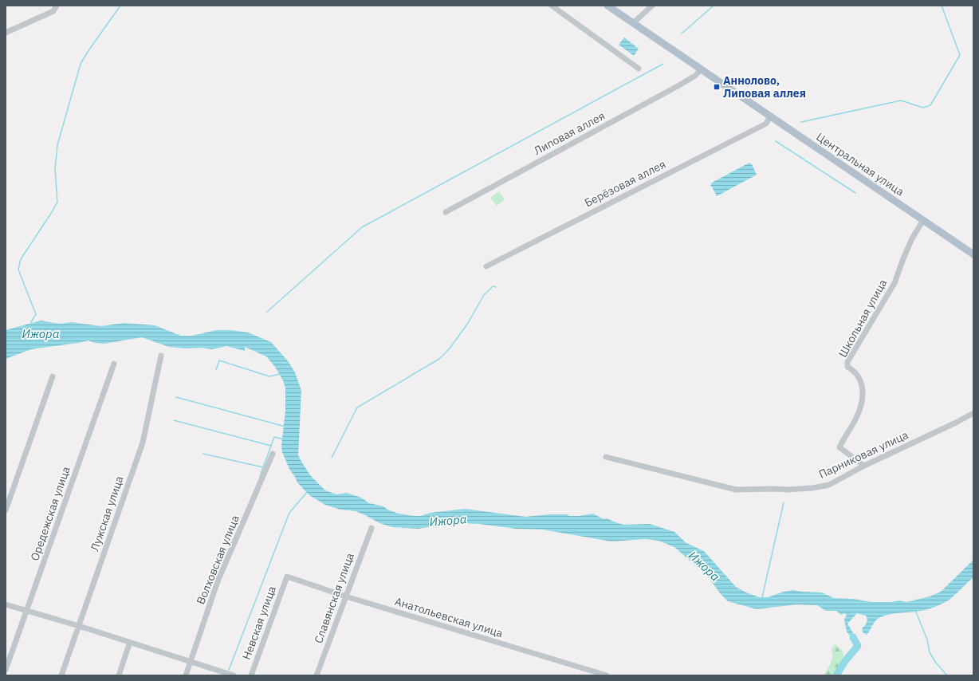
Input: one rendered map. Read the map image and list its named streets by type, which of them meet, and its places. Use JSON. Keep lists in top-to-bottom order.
{
  "streets": {
    "main road": ["Центральная улица"],
    "street": [
      "Липовая аллея",
      "Берёзовая аллея",
      "Школьная улица",
      "Парниковая улица",
      "Оредежская улица",
      "Лужская улица",
      "Волховская улица",
      "Славянская улица",
      "Анатольевская улица",
      "Невская улица"
    ]
  },
  "crossings": [
    ["Липовая аллея", "Центральная улица"],
    ["Центральная улица", "Берёзовая аллея"],
    ["Центральная улица", "Школьная улица"],
    ["Школьная улица", "Парниковая улица"],
    ["Славянская улица", "Анатольевская улица"],
    ["Анатольевская улица", "Невская улица"]
  ],
  "water": ["Ижора"],
  "places": {
    "transit": ["Аннолово, Липовая аллея"]
  }
}
